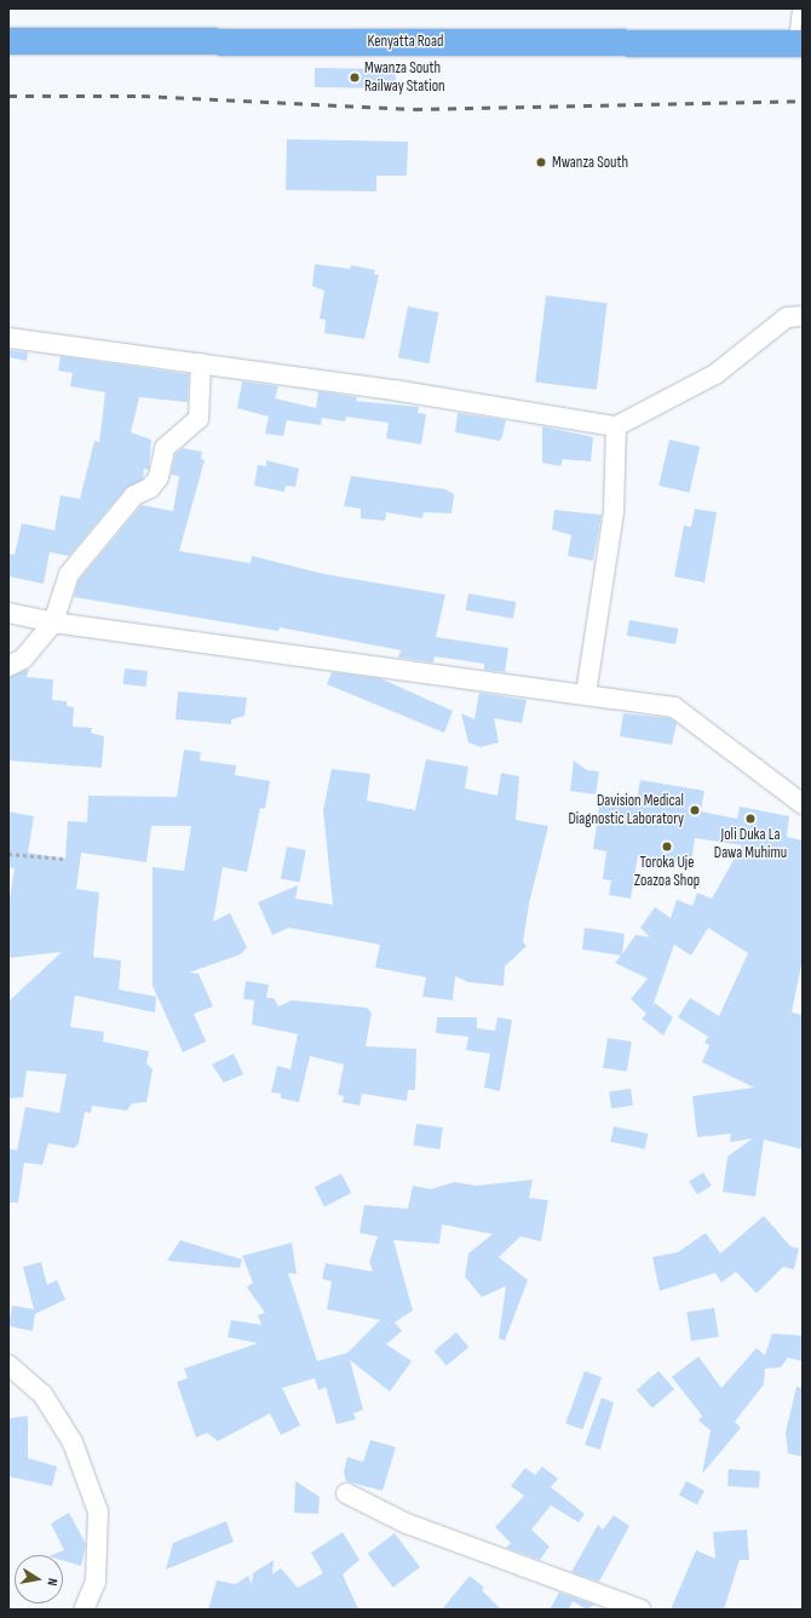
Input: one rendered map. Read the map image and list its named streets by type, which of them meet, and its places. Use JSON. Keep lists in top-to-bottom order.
{
  "streets": {
    "highway": ["Kenyatta Road"]
  },
  "places": [
    "Mwanza South Railway Station",
    "Mwanza South",
    "Davision Medical Diagnostic Laboratory",
    "Joli Duka La Dawa Muhimu",
    "Toroka Uje Zoazoa Shop"
  ],
  "north": "right"
}
